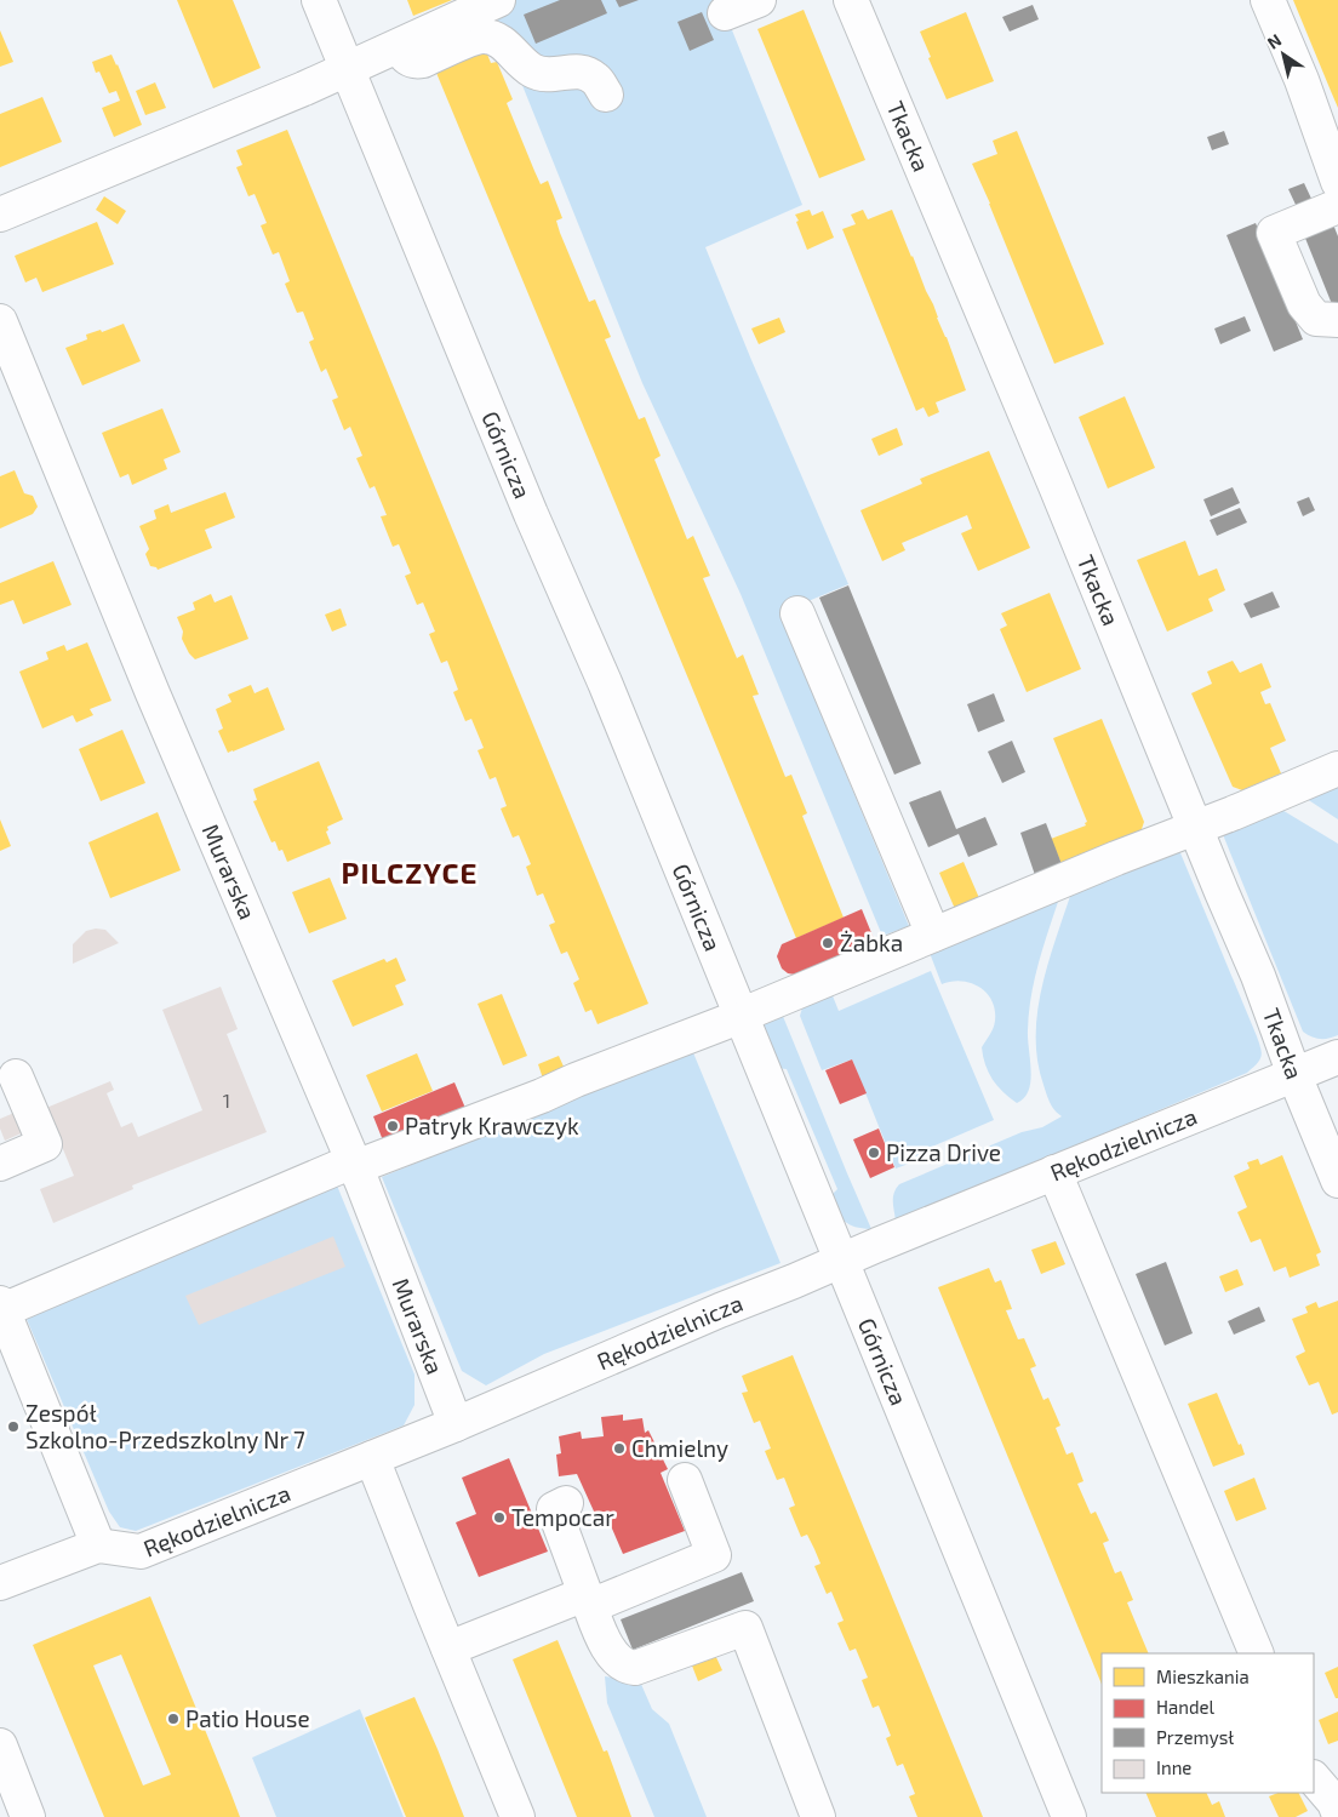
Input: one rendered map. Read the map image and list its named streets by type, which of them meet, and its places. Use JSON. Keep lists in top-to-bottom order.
{
  "streets": {
    "street": [
      "Tkacka",
      "Górnicza",
      "Murarska",
      "Rękodzielnicza"
    ]
  },
  "crossings": [
    ["Tkacka", "Rękodzielnicza"],
    ["Górnicza", "Rękodzielnicza"],
    ["Murarska", "Rękodzielnicza"]
  ],
  "districts": ["PILCZYCE"],
  "places": [
    "Żabka",
    "Patryk Krawczyk",
    "Pizza Drive",
    "Zespół Szkolno-Przedszkolny Nr 7",
    "Chmielny",
    "Tempocar",
    "Patio House"
  ],
  "house_numbers": ["1"],
  "legend": [
    "Mieszkania",
    "Handel",
    "Przemysł",
    "Inne"
  ],
  "north": "top left"
}
